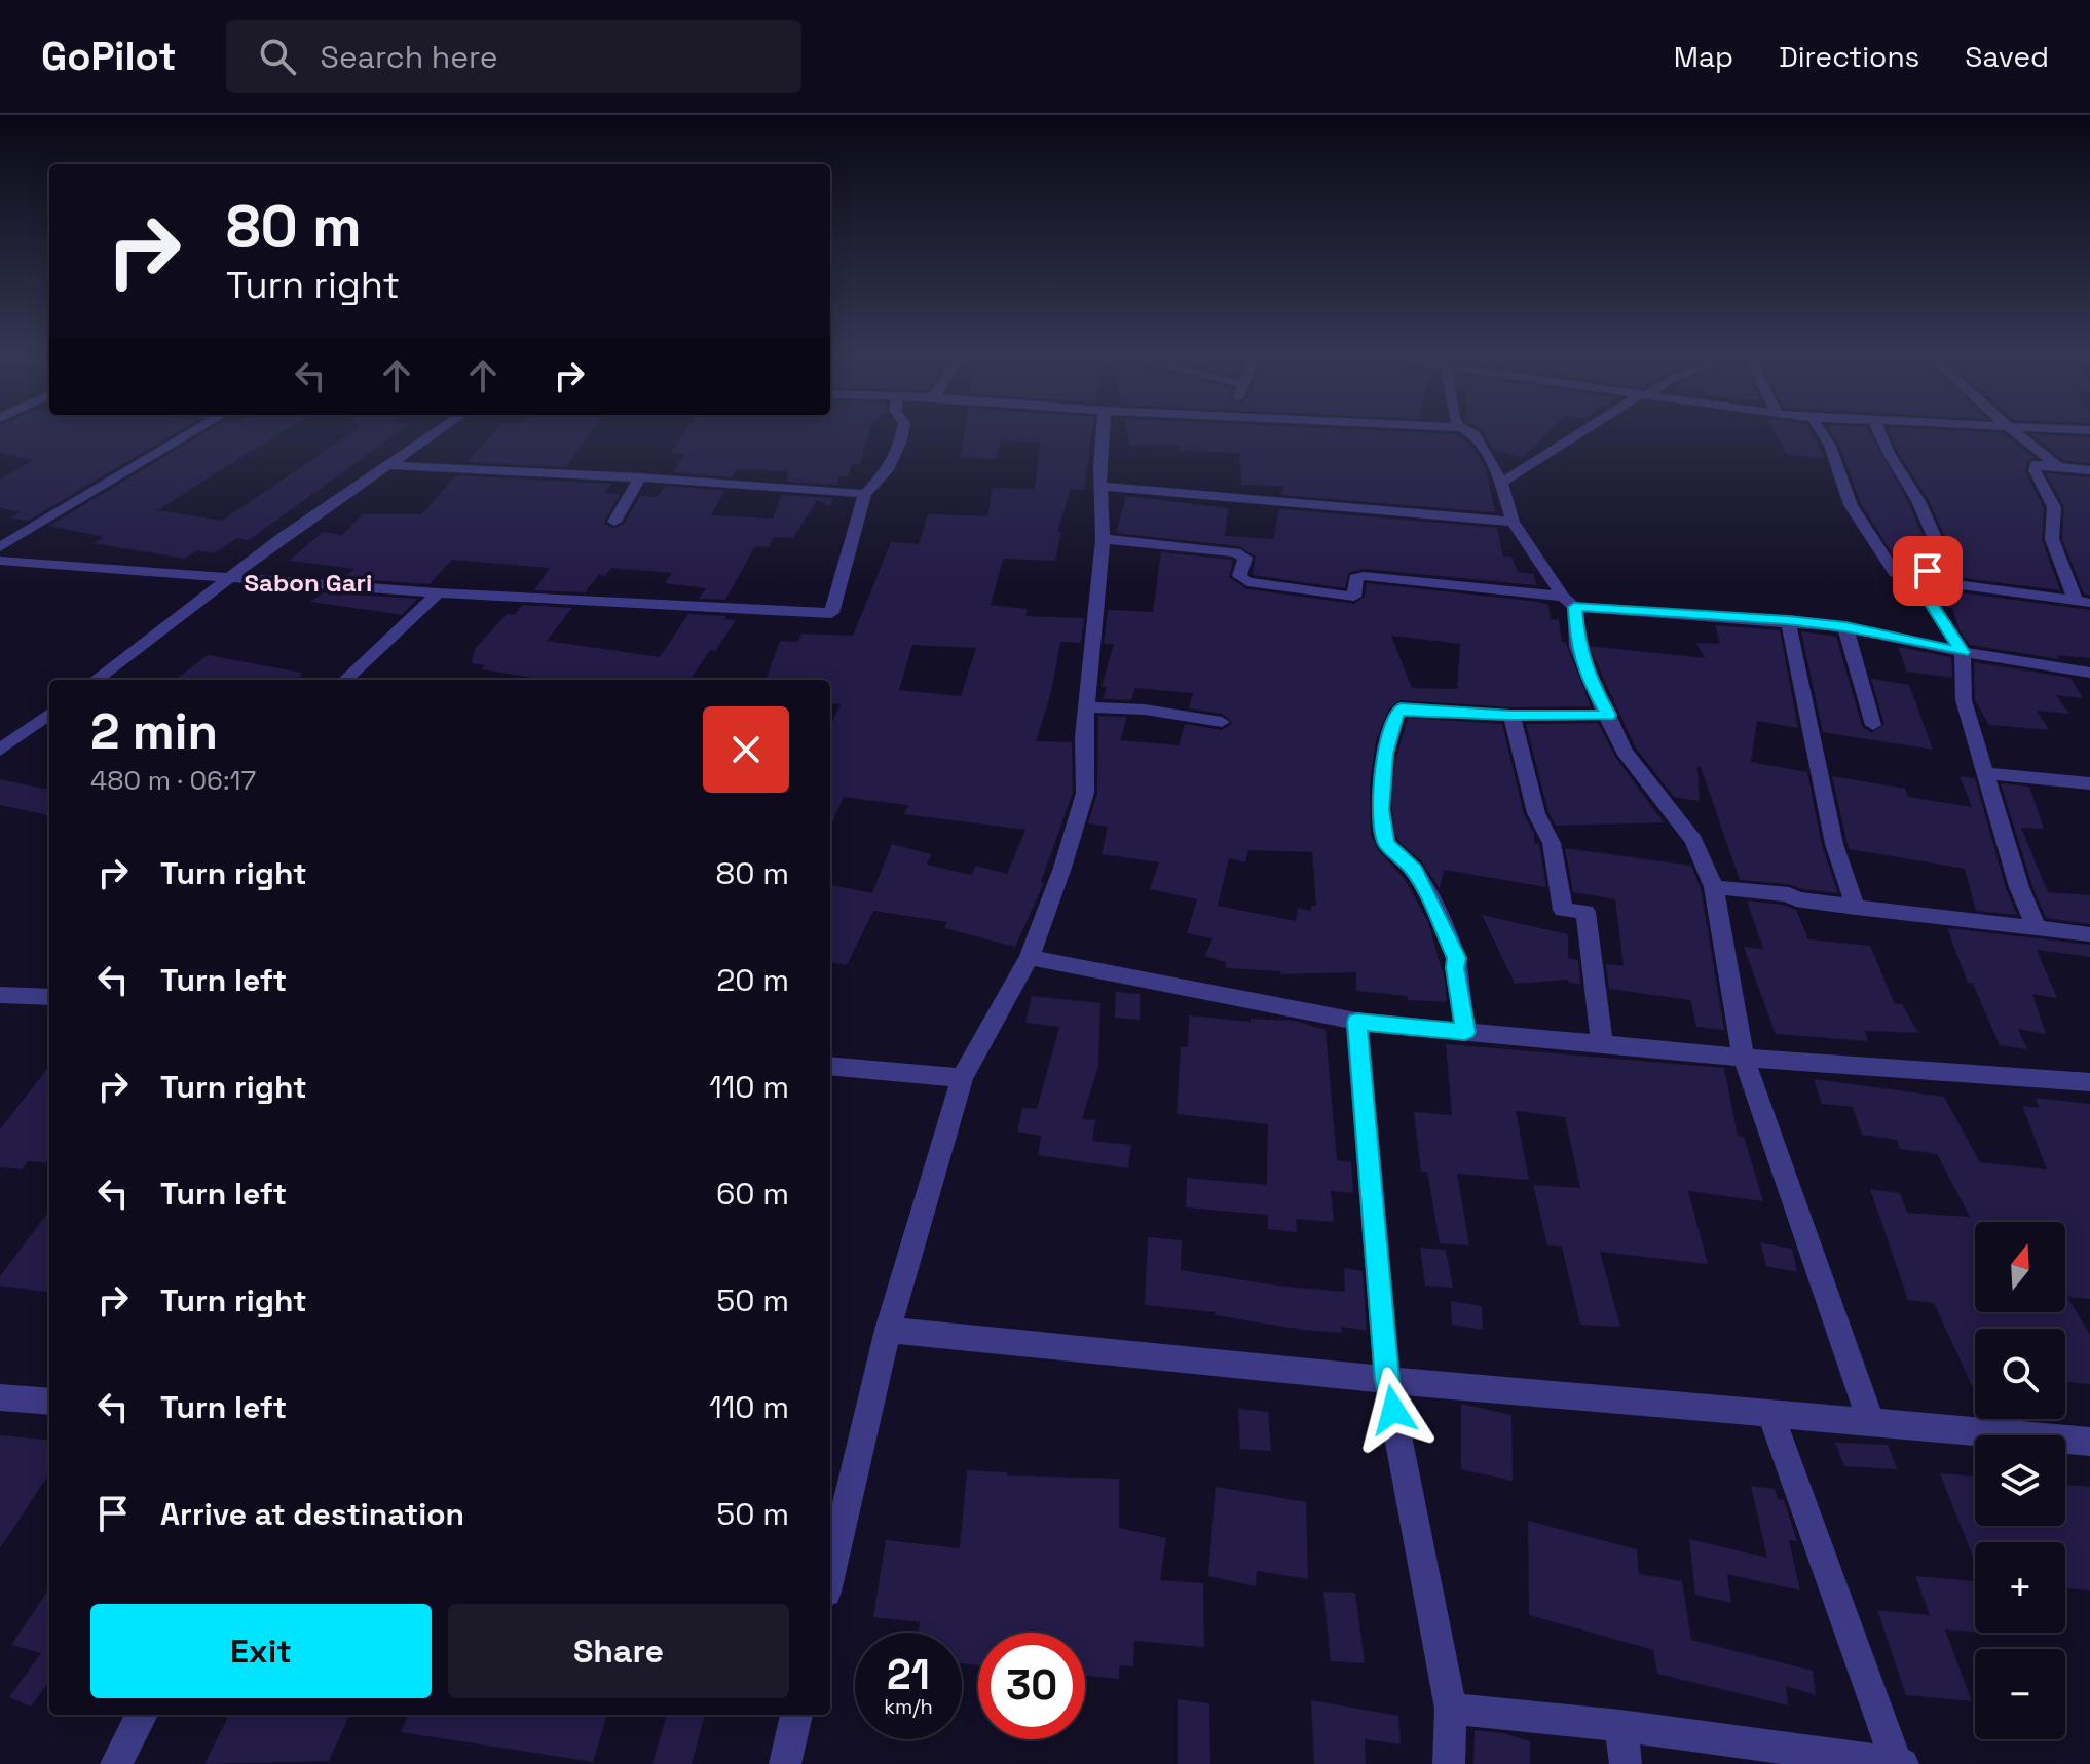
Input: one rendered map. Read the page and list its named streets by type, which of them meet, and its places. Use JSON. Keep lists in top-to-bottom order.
{
  "districts": ["Sabon Gari"],
  "north": "top",
  "page": {
    "header": "GoPilot",
    "search": "Search here",
    "nav": ["Map", "Directions", "Saved"],
    "turn": ["80 m", "Turn right"],
    "heading": ["2 min", "480 m · 06:17"],
    "list": [
      {
        "name": "Turn right",
        "value": "80 m"
      },
      {
        "name": "Turn left",
        "value": "20 m"
      },
      {
        "name": "Turn right",
        "value": "110 m"
      },
      {
        "name": "Turn left",
        "value": "60 m"
      },
      {
        "name": "Turn right",
        "value": "50 m"
      },
      {
        "name": "Turn left",
        "value": "110 m"
      },
      {
        "name": "Arrive at destination",
        "value": "50 m"
      }
    ],
    "map_buttons": ["+", "−"],
    "buttons": ["Exit", "Share"],
    "speed": "21 km/h",
    "limit": "30"
  }
}
